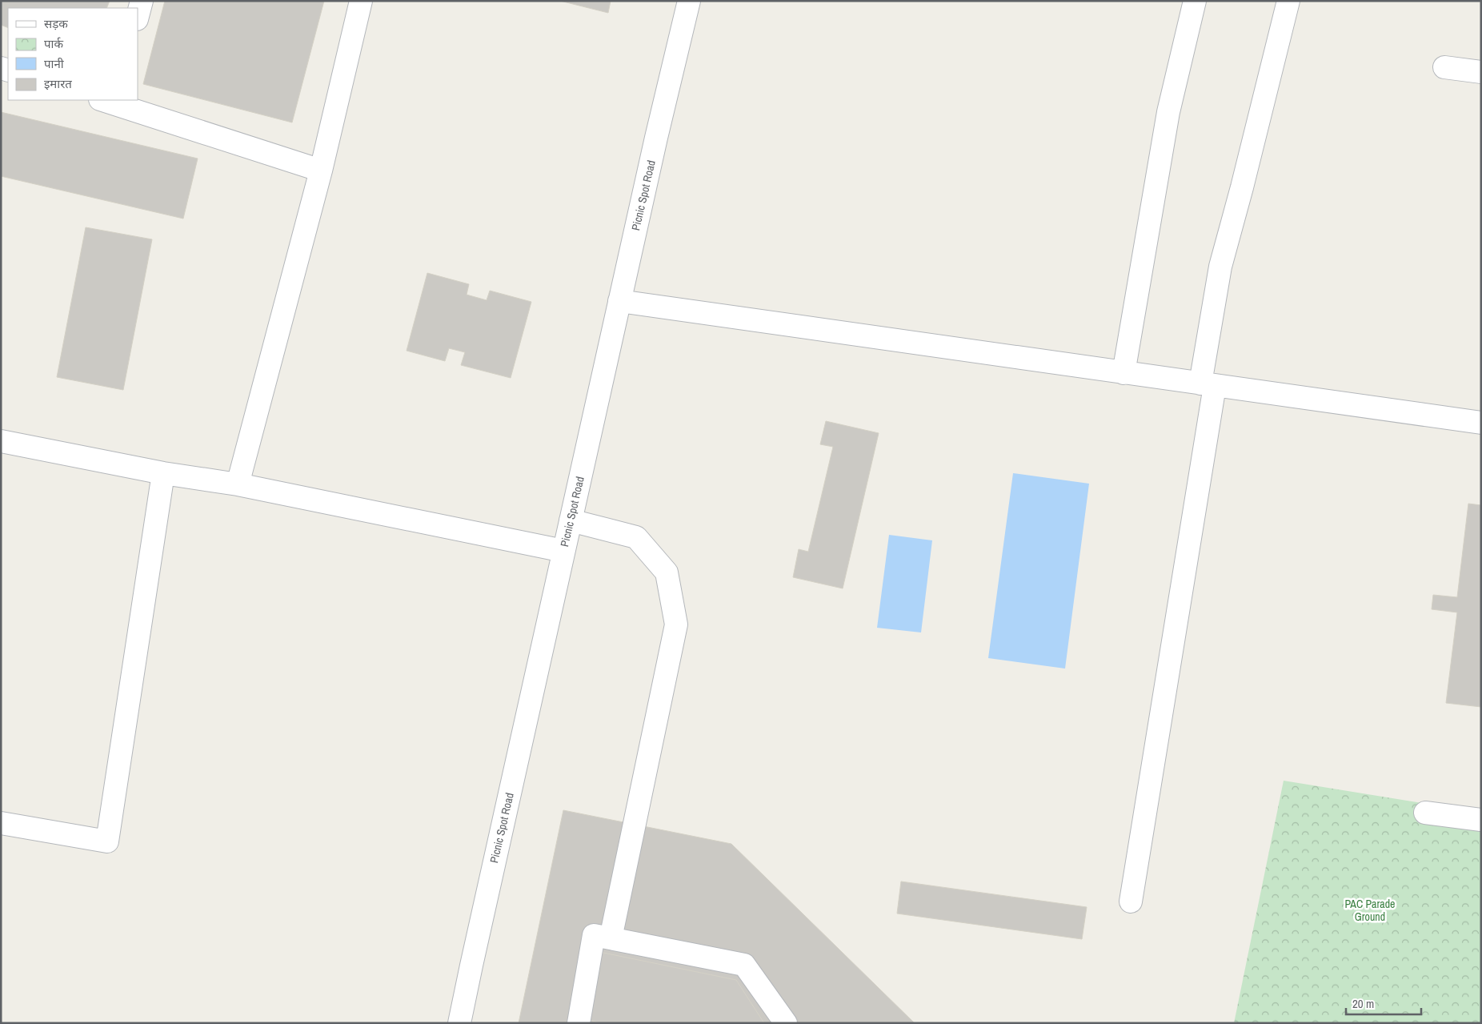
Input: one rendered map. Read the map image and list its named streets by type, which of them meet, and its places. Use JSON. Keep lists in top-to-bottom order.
{
  "streets": {
    "street": ["Picnic Spot Road"]
  },
  "parks": ["PAC Parade Ground"],
  "legend": [
    "सड़क",
    "पार्क",
    "पानी",
    "इमारत"
  ],
  "scale_bar": "20 m"
}
